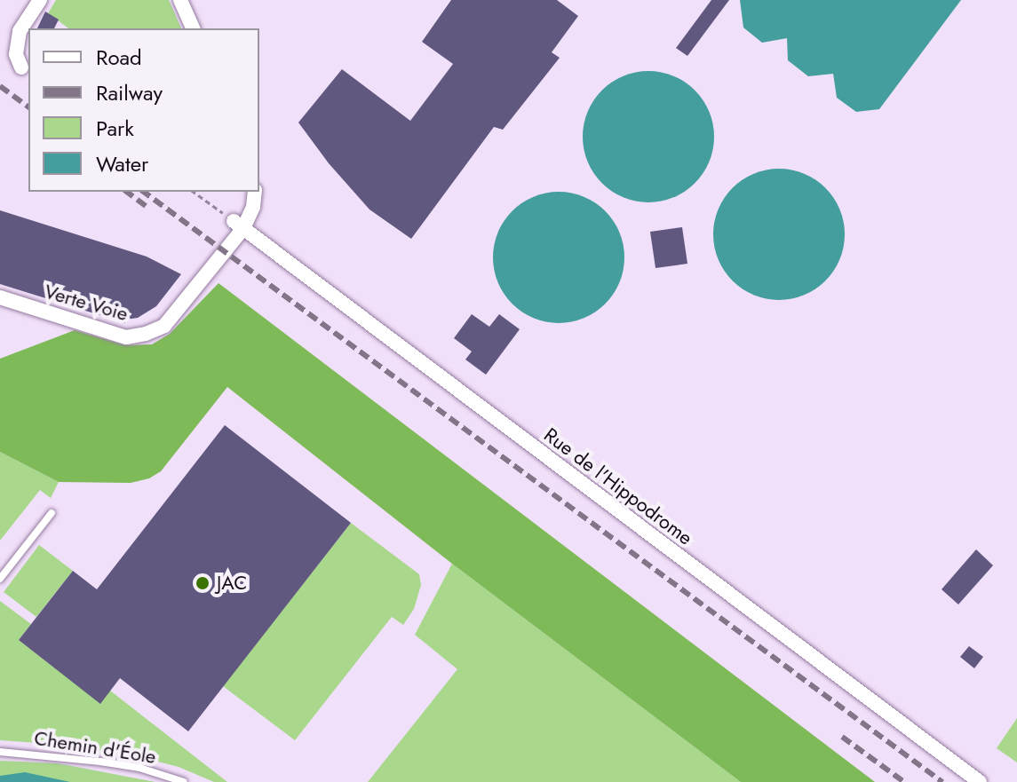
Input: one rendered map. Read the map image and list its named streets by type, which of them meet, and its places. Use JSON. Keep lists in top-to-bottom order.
{
  "streets": {
    "street": ["Verte Voie", "Rue de l'Hippodrome"],
    "lane": ["Chemin d'Éole"]
  },
  "crossings": [
    ["Verte Voie", "Rue de l'Hippodrome"]
  ],
  "places": ["JAC"],
  "legend": [
    "Road",
    "Railway",
    "Park",
    "Water"
  ]
}
